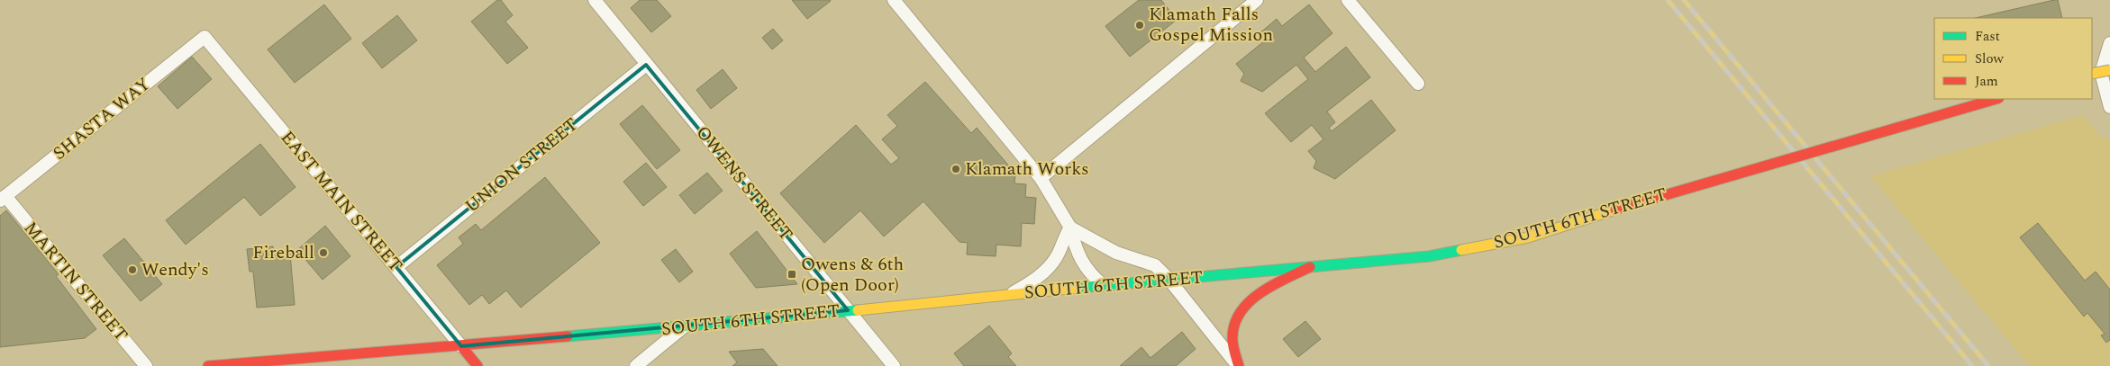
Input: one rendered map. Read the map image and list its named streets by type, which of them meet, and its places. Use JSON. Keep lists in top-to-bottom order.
{
  "streets": {
    "main road": ["EAST MAIN STREET", "SOUTH 6TH STREET"],
    "street": [
      "SHASTA WAY",
      "UNION STREET",
      "OWENS STREET",
      "MARTIN STREET"
    ]
  },
  "crossings": [
    ["SHASTA WAY", "EAST MAIN STREET"],
    ["SHASTA WAY", "MARTIN STREET"],
    ["UNION STREET", "OWENS STREET"],
    ["UNION STREET", "EAST MAIN STREET"],
    ["OWENS STREET", "SOUTH 6TH STREET"],
    ["EAST MAIN STREET", "SOUTH 6TH STREET"]
  ],
  "places": {
    "other": [
      "Klamath Falls Gospel Mission",
      "Klamath Works",
      "Fireball",
      "Wendy's"
    ],
    "transit": ["Owens & 6th (Open Door)"]
  },
  "legend": ["Fast", "Slow", "Jam"]
}
